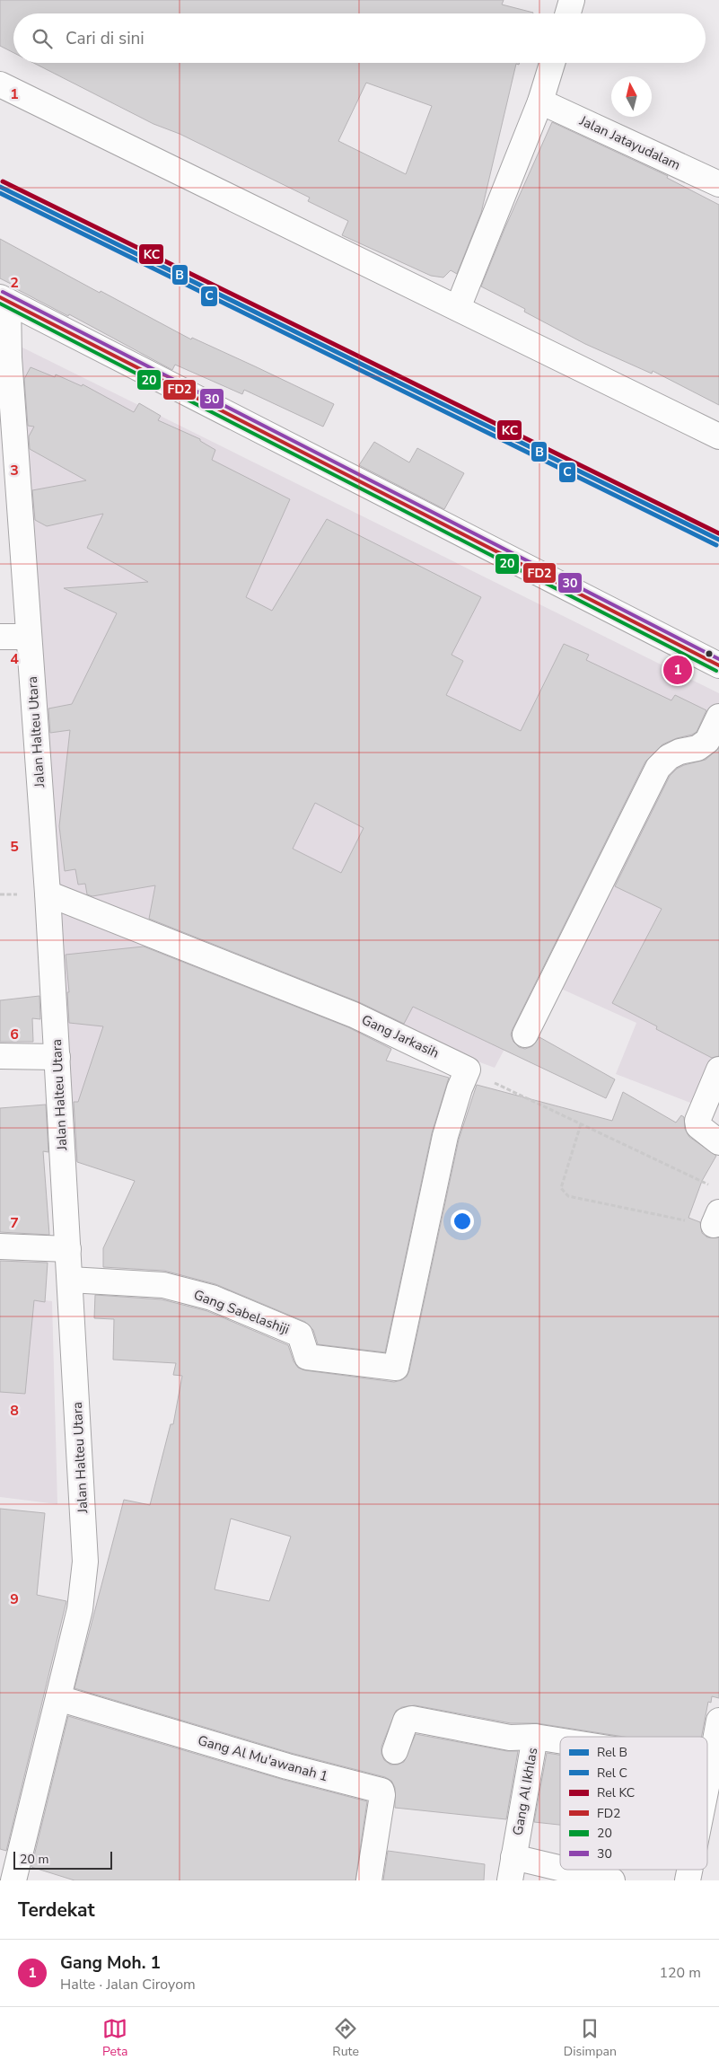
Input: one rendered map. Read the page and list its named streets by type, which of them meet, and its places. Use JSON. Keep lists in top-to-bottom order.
{
  "streets": {
    "street": [
      "Jalan Jatayudalam",
      "Jalan Halteu Utara",
      "Gang Jarkasih",
      "Gang Sabelashiji",
      "Gang Al Mu'awanah 1",
      "Gang Al Ikhlas"
    ]
  },
  "crossings": [
    ["Jalan Halteu Utara", "Gang Jarkasih"],
    ["Jalan Halteu Utara", "Gang Sabelashiji"],
    ["Jalan Halteu Utara", "Gang Al Mu'awanah 1"],
    ["Gang Jarkasih", "Gang Sabelashiji"]
  ],
  "lines": [
    "rail line KC",
    "rail line B",
    "rail line C",
    "transit line 30",
    "transit line FD2",
    "transit line 20"
  ],
  "legend": [
    "Rel B",
    "Rel C",
    "Rel KC",
    "FD2",
    "20",
    "30"
  ],
  "scale_bar": "20 m",
  "north": "top",
  "page": {
    "search": "Cari di sini",
    "pins": "1",
    "scale": "20 m",
    "heading": "Terdekat",
    "list": [
      {
        "mark": "1",
        "name": "Gang Moh. 1",
        "note": "Halte · Jalan Ciroyom",
        "value": "120 m"
      }
    ],
    "nav": ["Peta", "Rute", "Disimpan"]
  },
  "grid": {
    "rows": [
      "1",
      "2",
      "3",
      "4",
      "5",
      "6",
      "7",
      "8",
      "9"
    ]
  }
}
